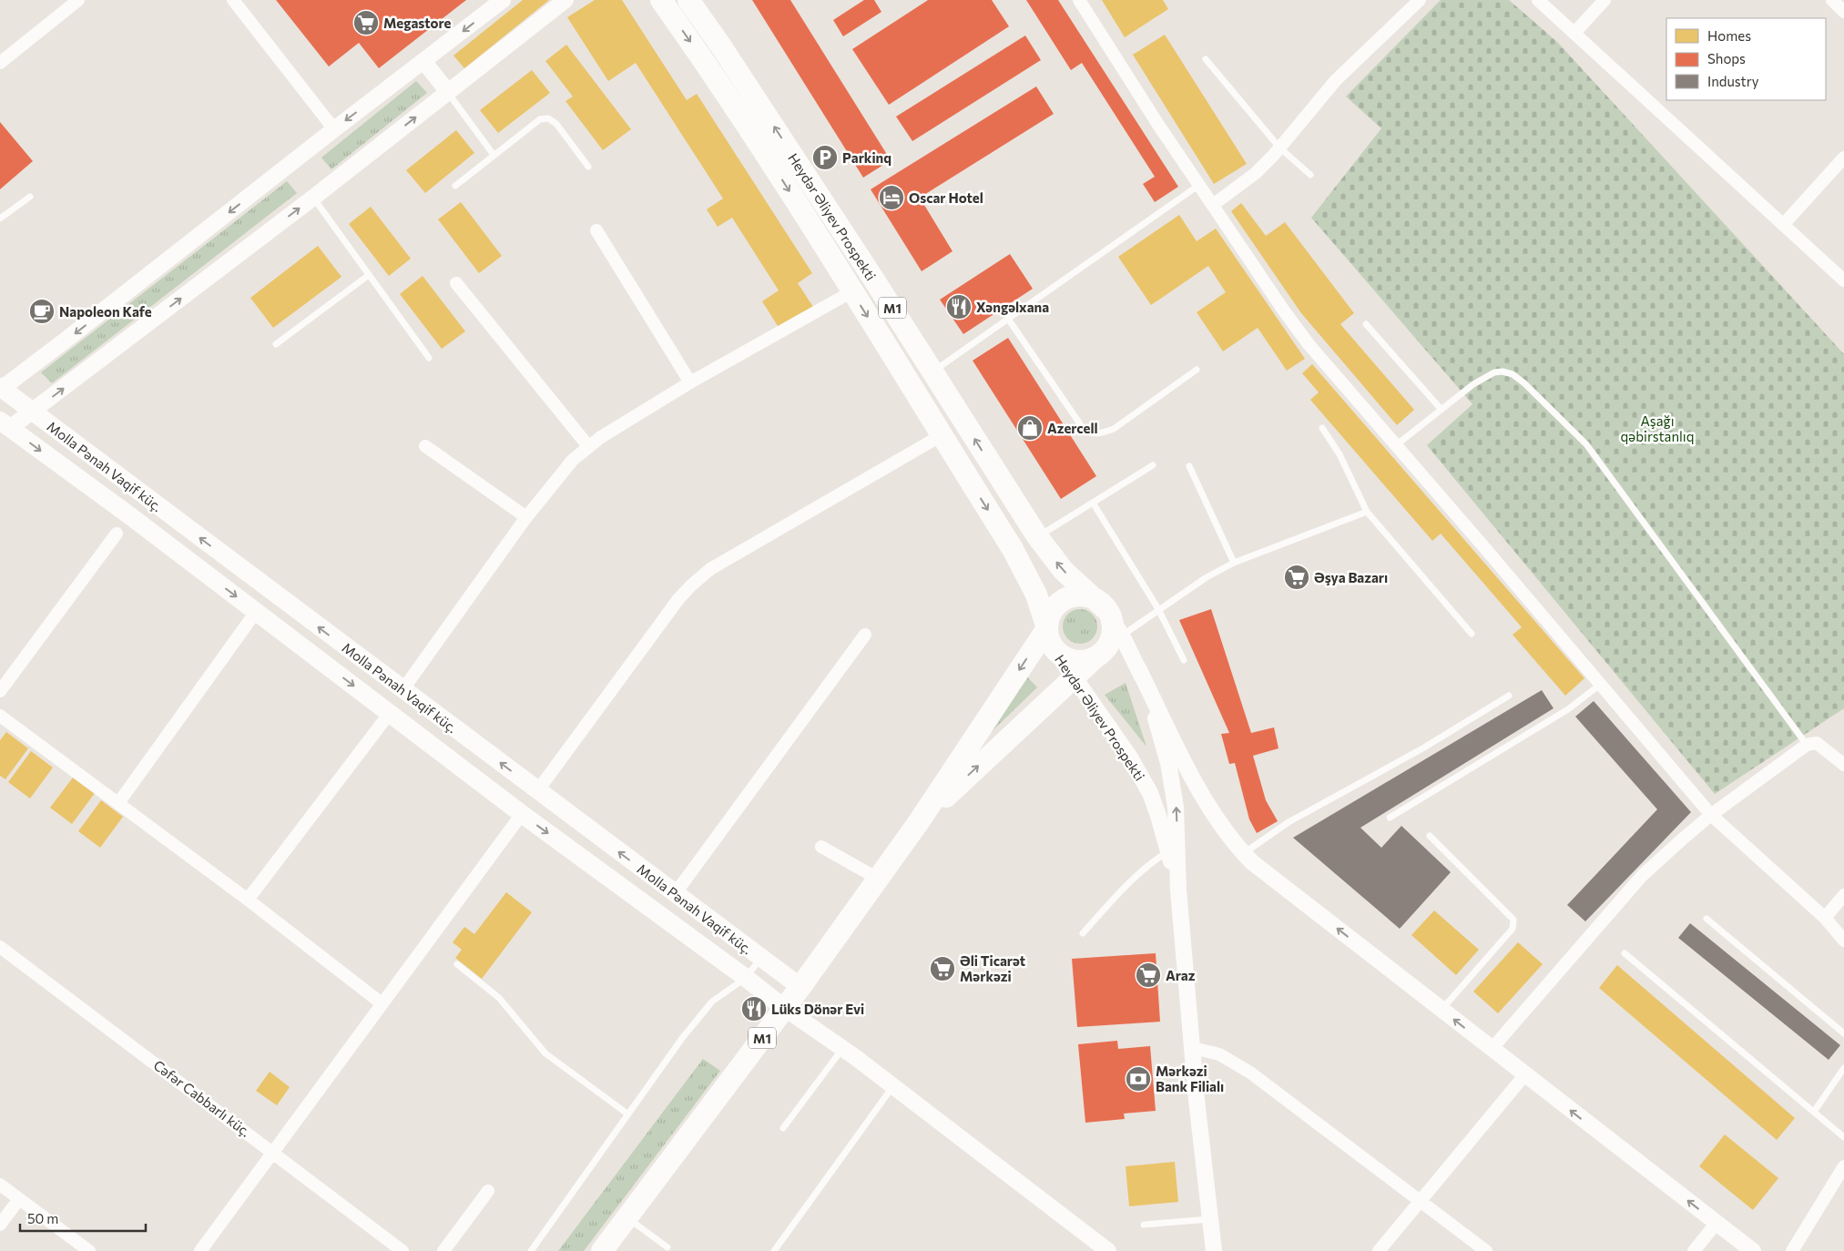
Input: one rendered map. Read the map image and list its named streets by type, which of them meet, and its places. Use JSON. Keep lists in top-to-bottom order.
{
  "streets": {
    "highway": ["Heydər Əliyev Prospekti", "M1"],
    "main road": ["Molla Pənah Vaqif küç."],
    "street": ["Cəfər Cabbarlı küç."]
  },
  "crossings": [
    ["M1", "Molla Pənah Vaqif küç."]
  ],
  "parks": ["Aşağı qəbirstanlıq"],
  "places": {
    "supermarket": [
      "Megastore",
      "Əşya Bazarı",
      "Əli Ticarət Mərkəzi",
      "Araz"
    ],
    "parking": ["Parkinq"],
    "hotel": ["Oscar Hotel"],
    "restaurant": ["Xəngəlxana", "Lüks Dönər Evi"],
    "cafe": ["Napoleon Kafe"],
    "shop": ["Azercell"],
    "bank": ["Mərkəzi Bank Filialı"]
  },
  "legend": ["Homes", "Shops", "Industry"],
  "scale_bar": "50 m"
}
